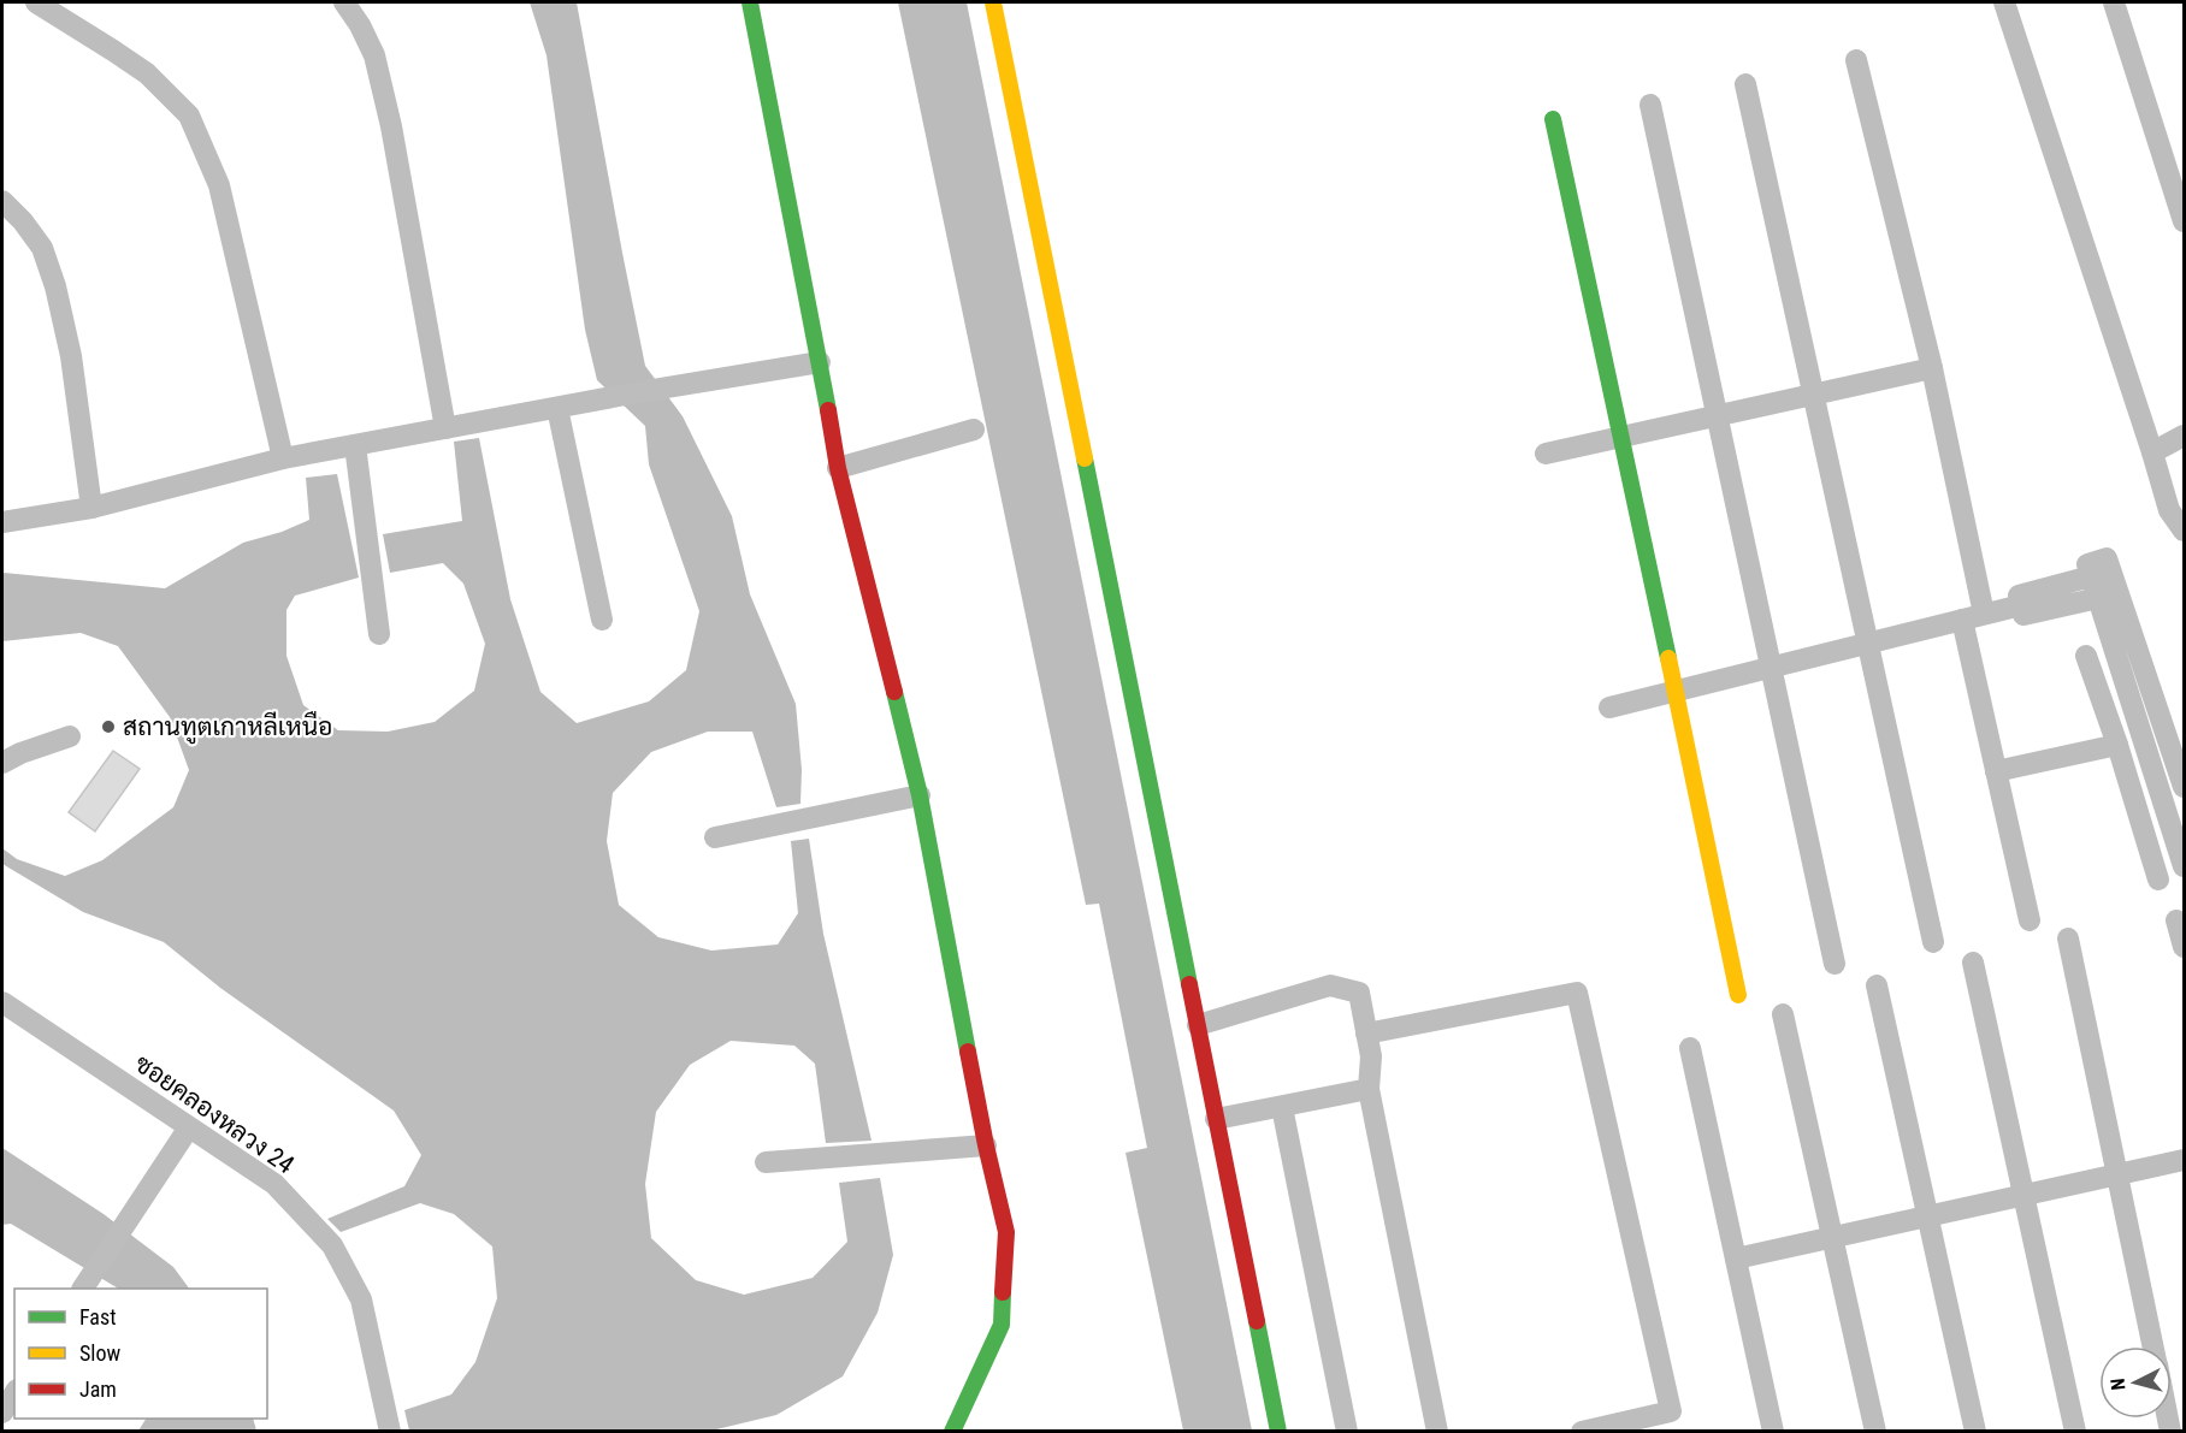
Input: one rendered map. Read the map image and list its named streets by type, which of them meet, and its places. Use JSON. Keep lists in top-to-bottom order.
{
  "streets": {
    "street": ["ซอยคลองหลวง 24"]
  },
  "places": ["สถานทูตเกาหลีเหนือ"],
  "legend": ["Fast", "Slow", "Jam"],
  "north": "left"
}
